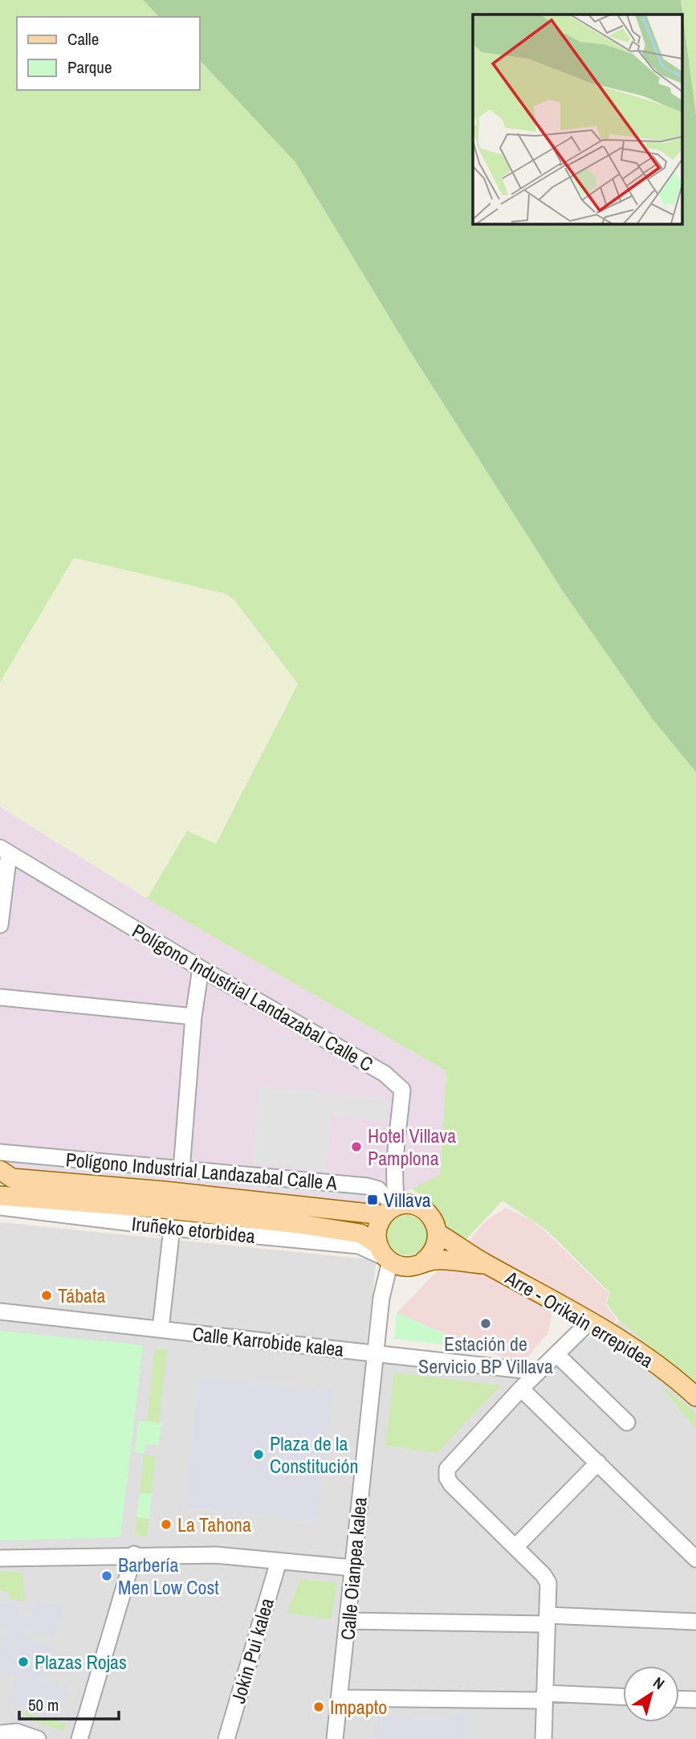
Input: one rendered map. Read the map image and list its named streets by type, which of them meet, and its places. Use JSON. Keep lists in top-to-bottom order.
{
  "streets": {
    "main road": ["Iruñeko etorbidea", "Arre - Orikain errepidea"],
    "street": [
      "Polígono Industrial Landazabal Calle C",
      "Polígono Industrial Landazabal Calle A",
      "Calle Karrobide kalea",
      "Calle Oianpea kalea",
      "Jokin Pui kalea"
    ]
  },
  "crossings": [
    ["Polígono Industrial Landazabal Calle C", "Polígono Industrial Landazabal Calle A"],
    ["Polígono Industrial Landazabal Calle C", "Iruñeko etorbidea"],
    ["Polígono Industrial Landazabal Calle C", "Arre - Orikain errepidea"],
    ["Polígono Industrial Landazabal Calle C", "Calle Oianpea kalea"],
    ["Polígono Industrial Landazabal Calle A", "Iruñeko etorbidea"],
    ["Polígono Industrial Landazabal Calle A", "Arre - Orikain errepidea"],
    ["Polígono Industrial Landazabal Calle A", "Calle Oianpea kalea"],
    ["Iruñeko etorbidea", "Arre - Orikain errepidea"],
    ["Iruñeko etorbidea", "Calle Oianpea kalea"],
    ["Arre - Orikain errepidea", "Calle Oianpea kalea"],
    ["Calle Karrobide kalea", "Calle Oianpea kalea"]
  ],
  "places": {
    "other": [
      "Hotel Villava Pamplona",
      "Tábata",
      "Estación de Servicio BP Villava",
      "Plaza de la Constitución",
      "La Tahona",
      "Barbería Men Low Cost",
      "Plazas Rojas",
      "Impapto"
    ],
    "transit": ["Villava"]
  },
  "legend": ["Calle", "Parque"],
  "scale_bar": "50 m",
  "north": "top right"
}
